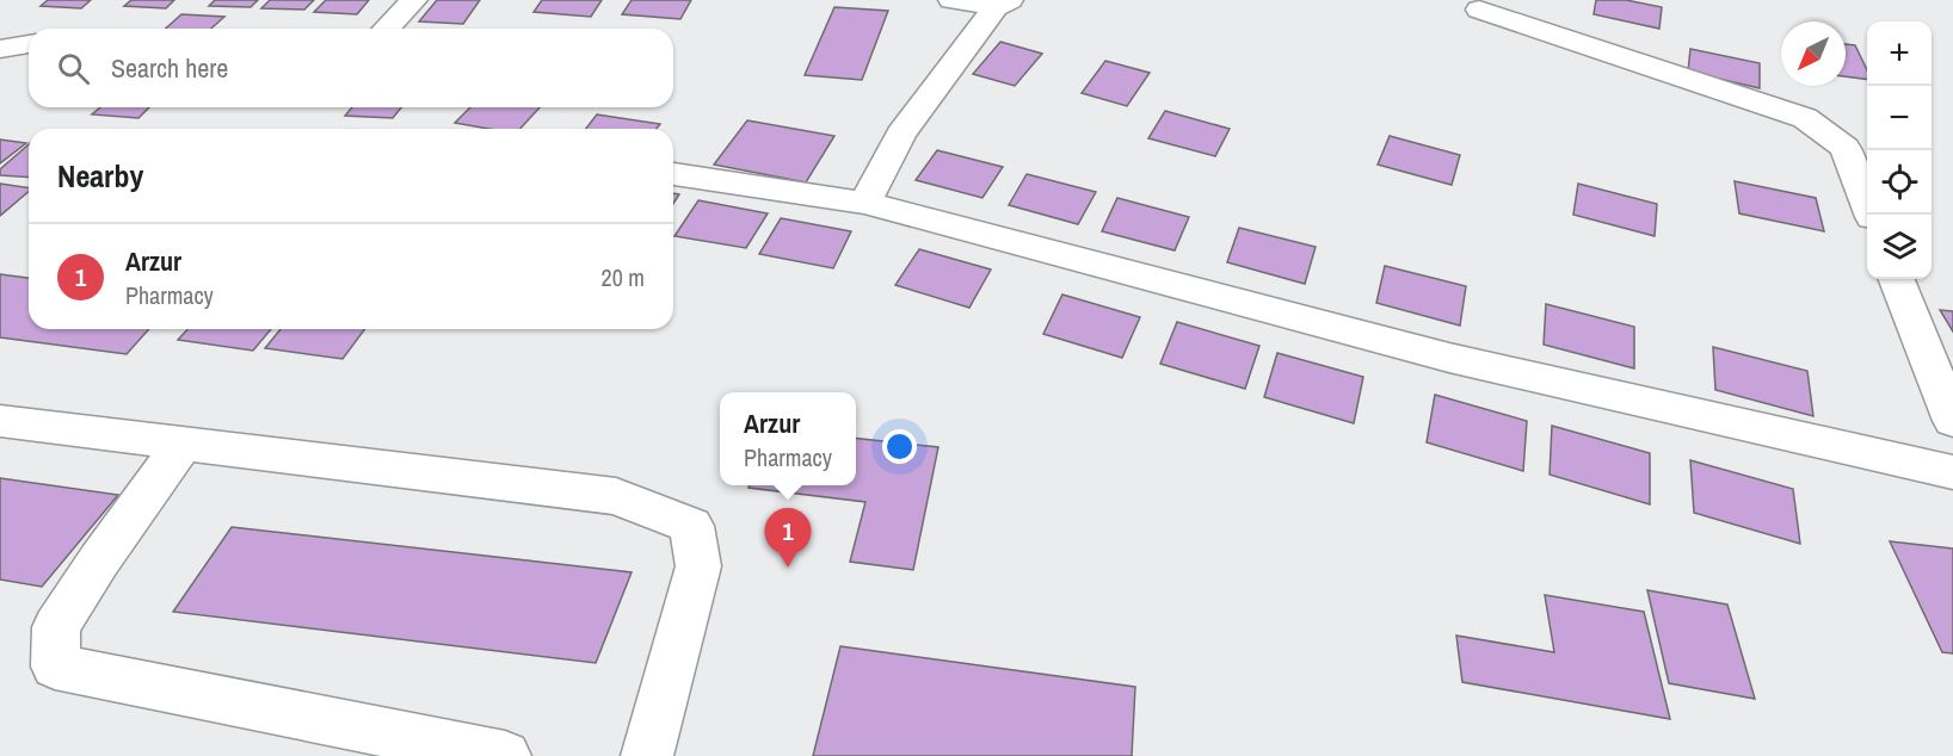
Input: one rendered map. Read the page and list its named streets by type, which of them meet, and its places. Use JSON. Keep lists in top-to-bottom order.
{
  "north": "bottom left",
  "page": {
    "map_buttons": ["+", "−"],
    "search": "Search here",
    "heading": "Nearby",
    "list": [
      {
        "mark": "1",
        "name": "Arzur",
        "note": "Pharmacy",
        "value": "20 m"
      }
    ],
    "popup": ["Arzur", "Pharmacy"],
    "pins": "1"
  }
}
